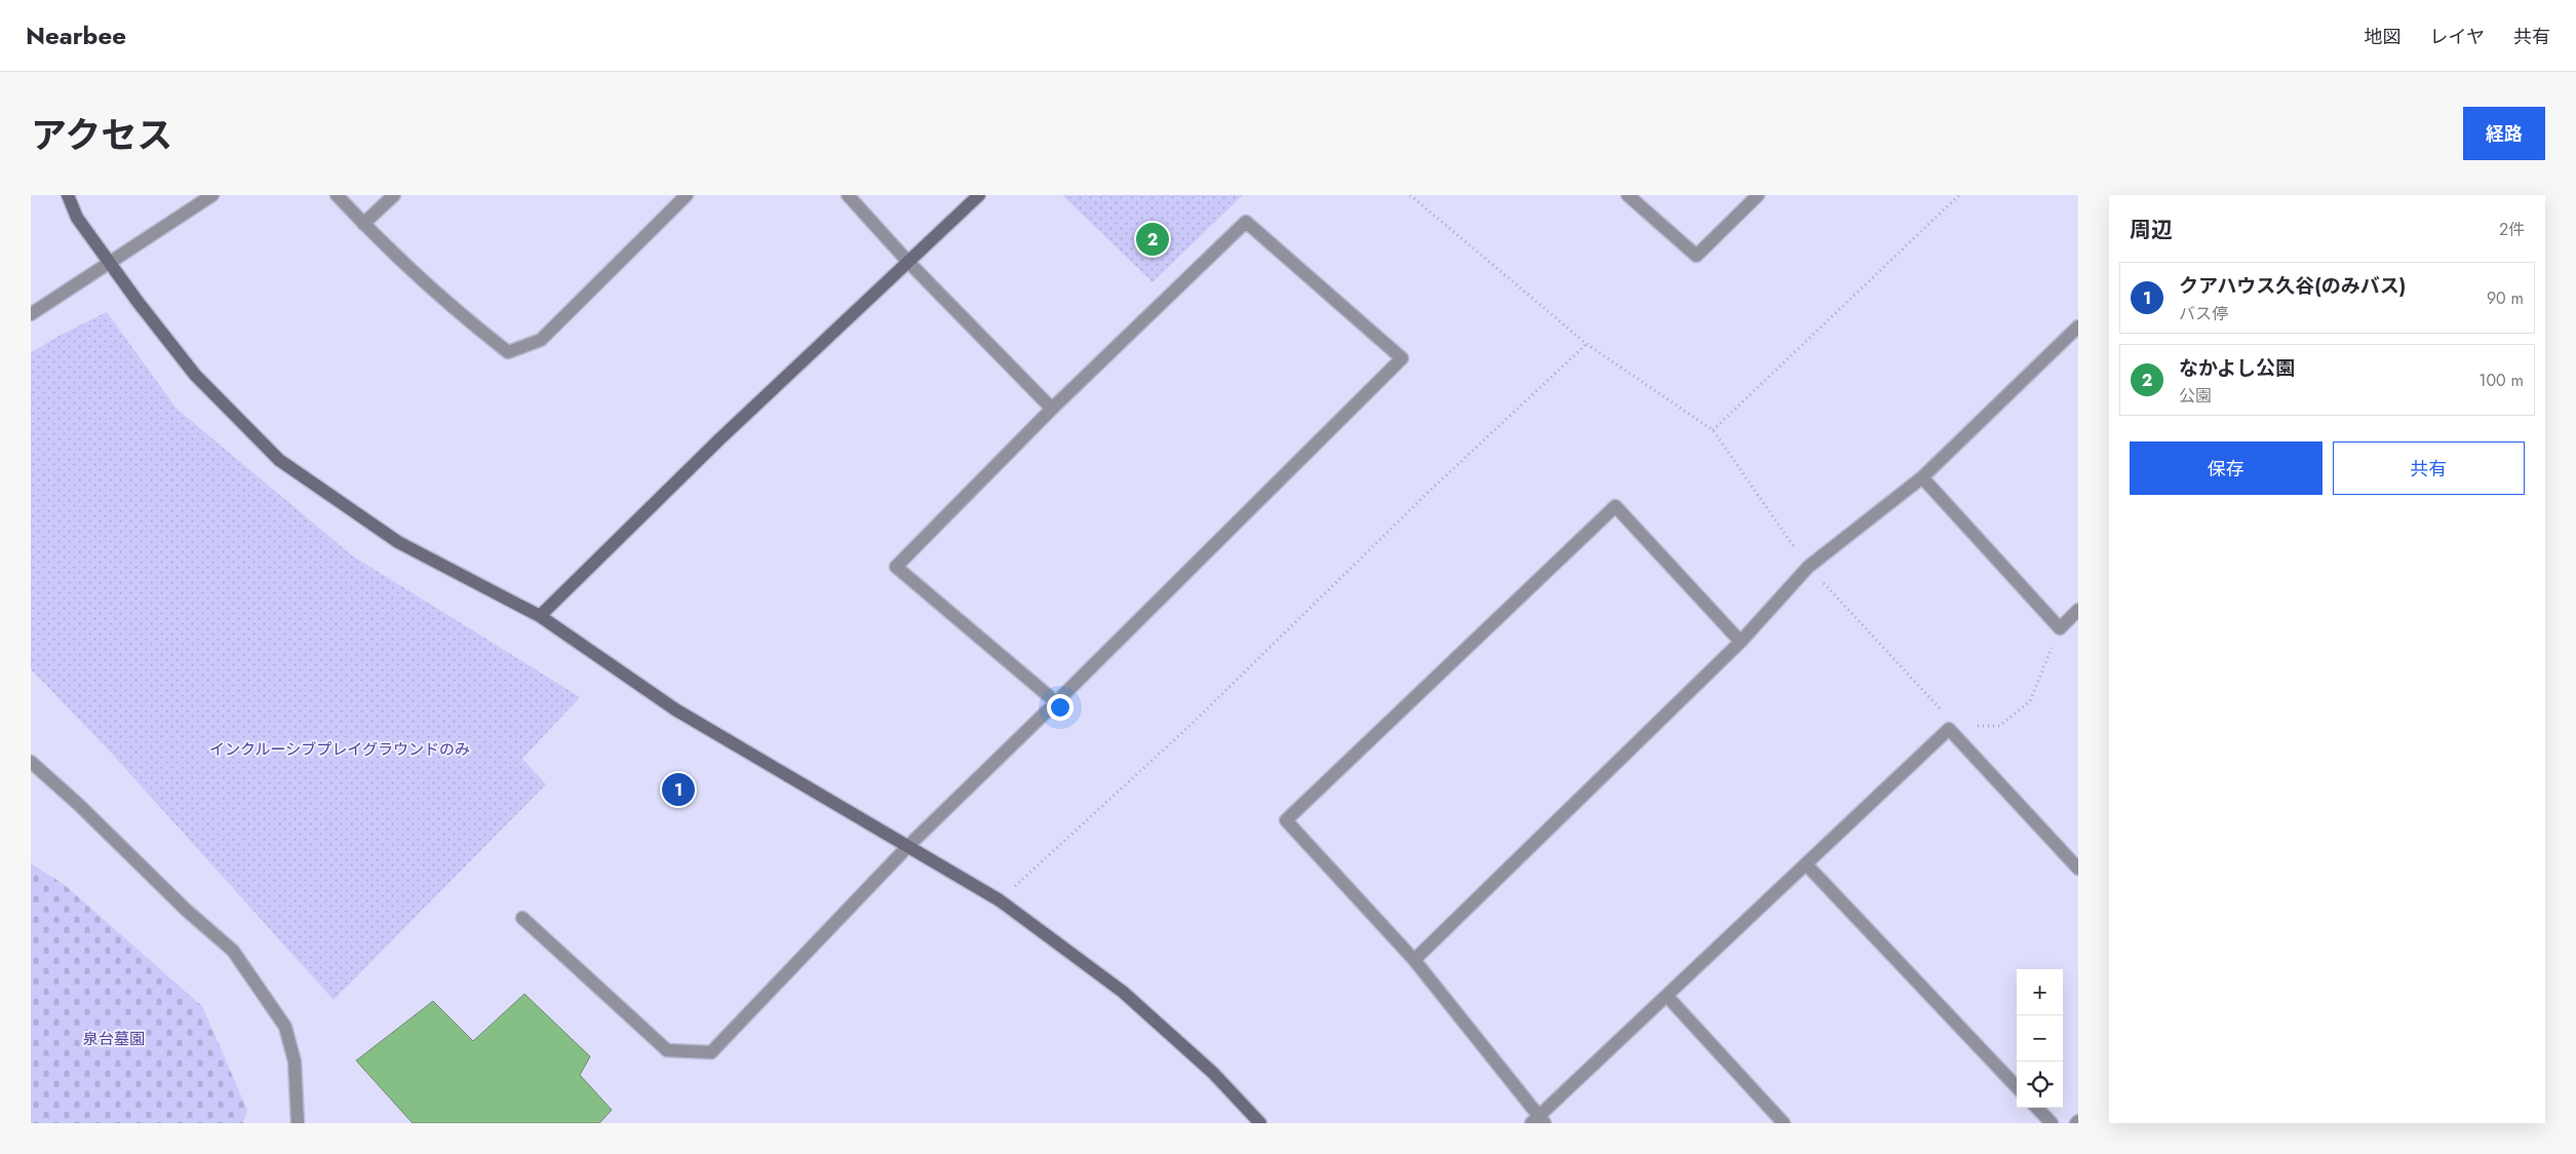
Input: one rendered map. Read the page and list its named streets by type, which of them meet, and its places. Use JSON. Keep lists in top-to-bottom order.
{
  "parks": ["インクルーシブプレイグラウンドのみ", "泉台墓園"],
  "page": {
    "header": "Nearbee",
    "nav": ["地図", "レイヤ", "共有"],
    "title": "アクセス",
    "buttons": [
      "経路",
      ["保存", "共有"]
    ],
    "heading": ["周辺", "2件"],
    "pins": ["2", "1"],
    "list": [
      {
        "mark": "1",
        "name": "クアハウス久谷(のみバス)",
        "note": "バス停",
        "value": "90 m"
      },
      {
        "mark": "2",
        "name": "なかよし公園",
        "note": "公園",
        "value": "100 m"
      }
    ],
    "map_buttons": ["+", "−"]
  }
}
